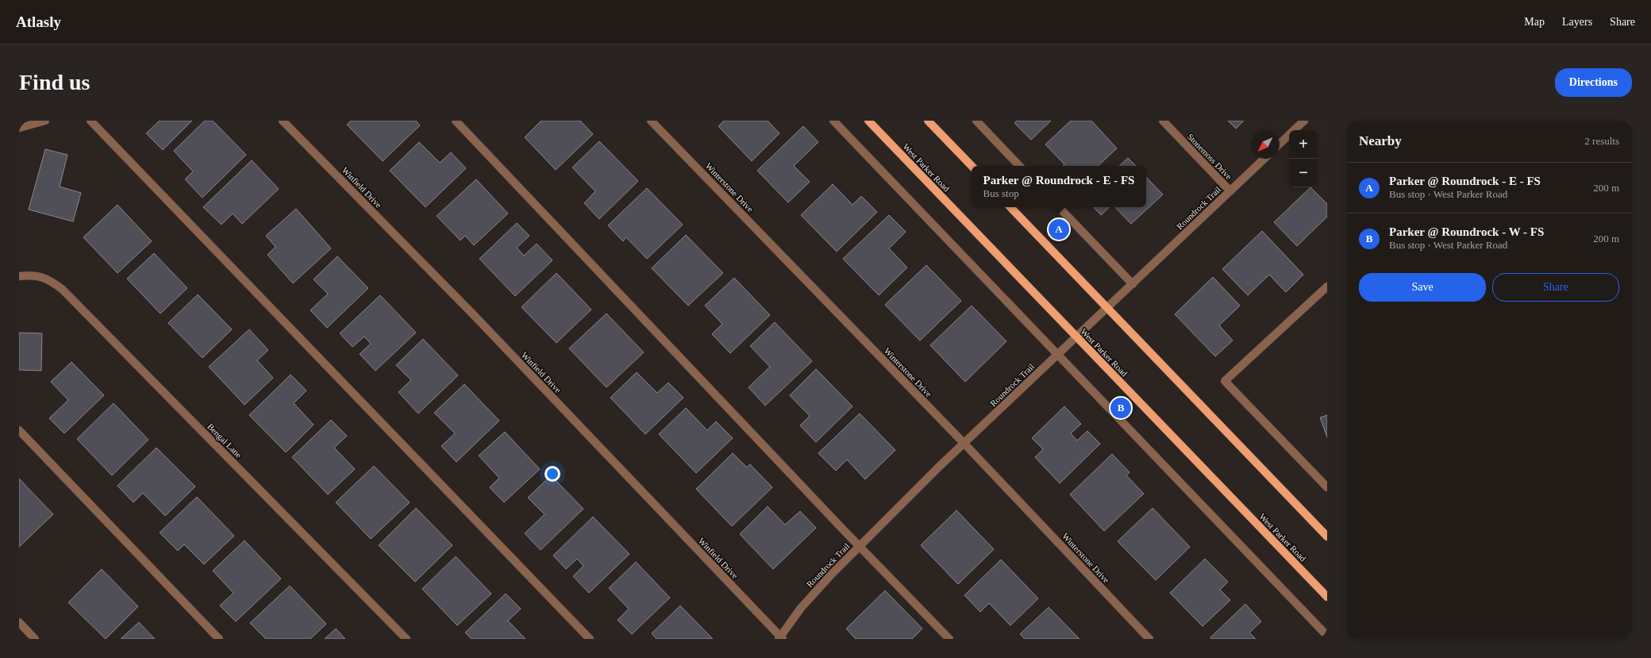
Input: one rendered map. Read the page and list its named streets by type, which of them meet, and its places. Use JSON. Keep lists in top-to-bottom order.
{
  "streets": {
    "main road": ["West Parker Road"],
    "street": [
      "Stonemoss Drive",
      "Winfield Drive",
      "Winterstone Drive",
      "Roundrock Trail",
      "Bengal Lane"
    ]
  },
  "crossings": [
    ["Stonemoss Drive", "Roundrock Trail"],
    ["West Parker Road", "Roundrock Trail"],
    ["Winfield Drive", "Roundrock Trail"],
    ["Winterstone Drive", "Roundrock Trail"]
  ],
  "north": "bottom left",
  "page": {
    "header": "Atlasly",
    "nav": ["Map", "Layers", "Share"],
    "buttons": [
      "Directions",
      ["Save", "Share"]
    ],
    "title": "Find us",
    "heading": ["Nearby", "2 results"],
    "map_buttons": ["+", "−"],
    "list": [
      {
        "mark": "A",
        "name": "Parker @ Roundrock - E - FS",
        "note": "Bus stop · West Parker Road",
        "value": "200 m"
      },
      {
        "mark": "B",
        "name": "Parker @ Roundrock - W - FS",
        "note": "Bus stop · West Parker Road",
        "value": "200 m"
      }
    ],
    "popup": ["Parker @ Roundrock - E - FS", "Bus stop"],
    "pins": ["A", "B"]
  }
}
